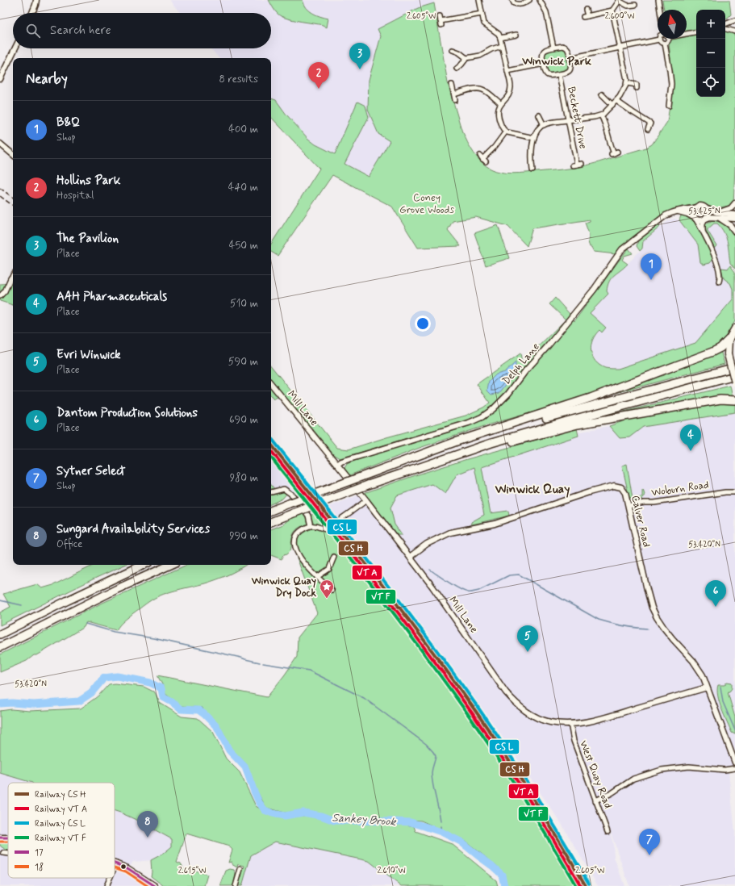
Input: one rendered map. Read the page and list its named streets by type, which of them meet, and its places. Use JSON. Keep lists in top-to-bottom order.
{
  "streets": {
    "street": [
      "Beckett Drive",
      "Delph Lane",
      "Mill Lane",
      "Woburn Road",
      "Calver Road",
      "West Quay Road"
    ]
  },
  "crossings": [
    ["Delph Lane", "Mill Lane"],
    ["Mill Lane", "Calver Road"],
    ["Mill Lane", "West Quay Road"],
    ["Woburn Road", "Calver Road"]
  ],
  "districts": ["Winwick Park", "Winwick Quay"],
  "water": ["Sankey Brook"],
  "parks": ["Coney Grove Woods"],
  "places": {
    "place": ["Winwick Quay Dry Dock"]
  },
  "lines": ["transit line 17", "transit line 18"],
  "legend": [
    "Railway CS H",
    "Railway VT A",
    "Railway CS L",
    "Railway VT F",
    "17",
    "18"
  ],
  "north": "top",
  "page": {
    "map_buttons": ["+", "−"],
    "search": "Search here",
    "pins": [
      "3",
      "2",
      "1",
      "4",
      "6",
      "5",
      "8",
      "7"
    ],
    "heading": ["Nearby", "8 results"],
    "list": [
      {
        "mark": "1",
        "name": "B&Q",
        "note": "Shop",
        "value": "400 m"
      },
      {
        "mark": "2",
        "name": "Hollins Park",
        "note": "Hospital",
        "value": "440 m"
      },
      {
        "mark": "3",
        "name": "The Pavilion",
        "note": "Place",
        "value": "450 m"
      },
      {
        "mark": "4",
        "name": "AAH Pharmaceuticals",
        "note": "Place",
        "value": "510 m"
      },
      {
        "mark": "5",
        "name": "Evri Winwick",
        "note": "Place",
        "value": "590 m"
      },
      {
        "mark": "6",
        "name": "Dantom Production Solutions",
        "note": "Place",
        "value": "690 m"
      },
      {
        "mark": "7",
        "name": "Sytner Select",
        "note": "Shop",
        "value": "980 m"
      },
      {
        "mark": "8",
        "name": "Sungard Availability Services",
        "note": "Office",
        "value": "990 m"
      }
    ]
  },
  "coordinates": [
    "2.605°W",
    "2.600°W",
    "53.425°N",
    "53.420°N",
    "2.615°W",
    "2.610°W"
  ]
}
